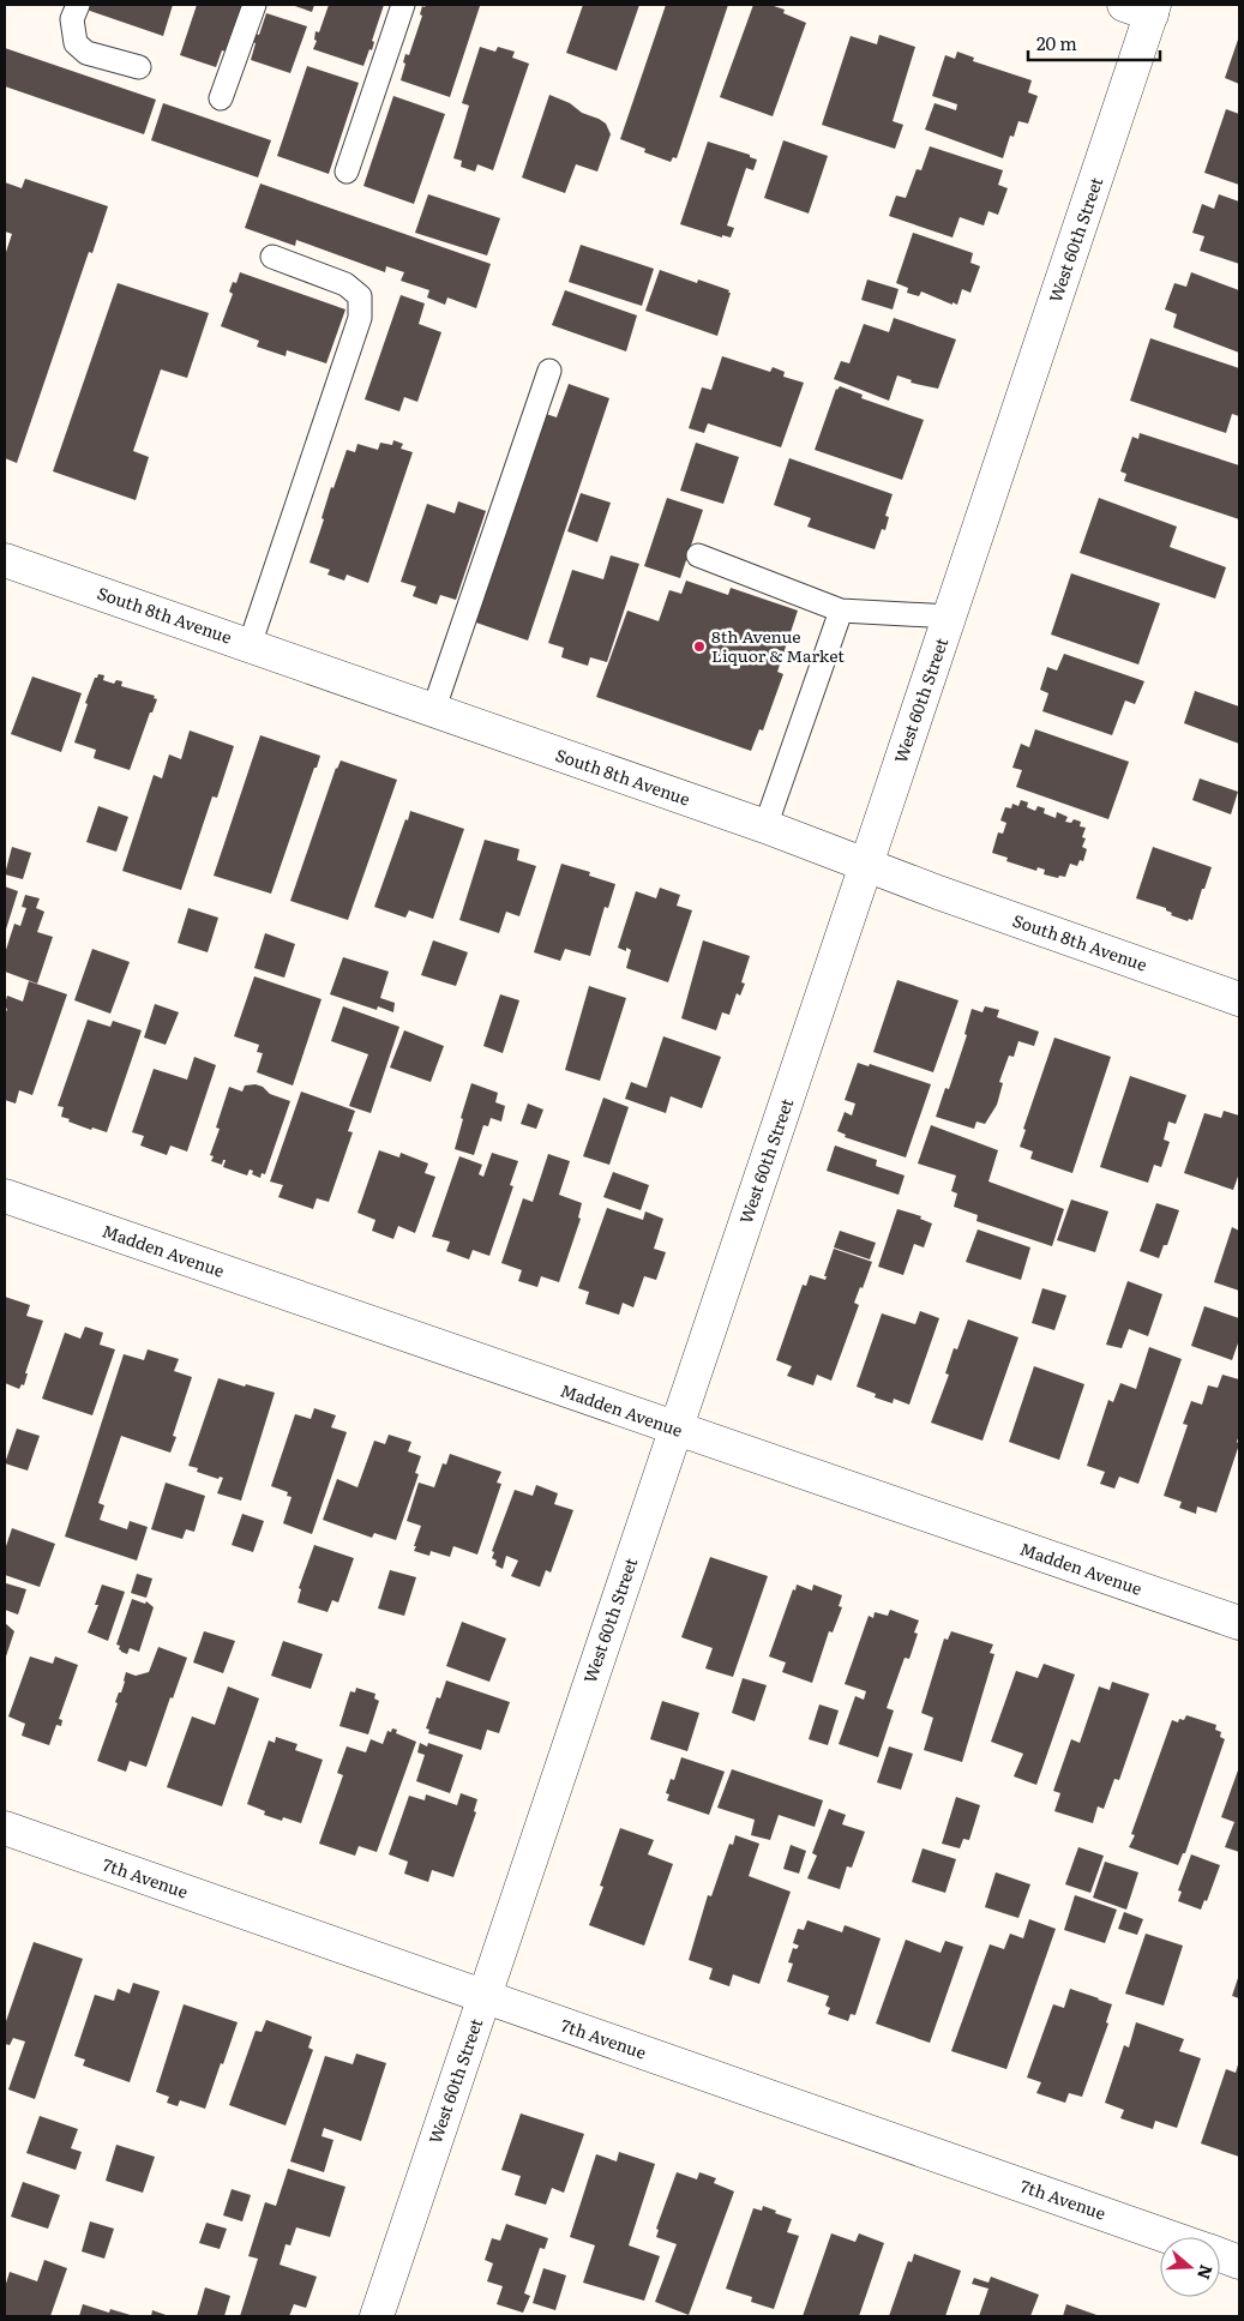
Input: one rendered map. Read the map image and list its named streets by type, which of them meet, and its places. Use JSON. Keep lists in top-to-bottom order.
{
  "streets": {
    "street": [
      "West 60th Street",
      "South 8th Avenue",
      "Madden Avenue",
      "7th Avenue"
    ]
  },
  "crossings": [
    ["West 60th Street", "South 8th Avenue"],
    ["West 60th Street", "Madden Avenue"],
    ["West 60th Street", "7th Avenue"]
  ],
  "places": ["8th Avenue Liquor & Market"],
  "scale_bar": "20 m",
  "north": "right"
}
